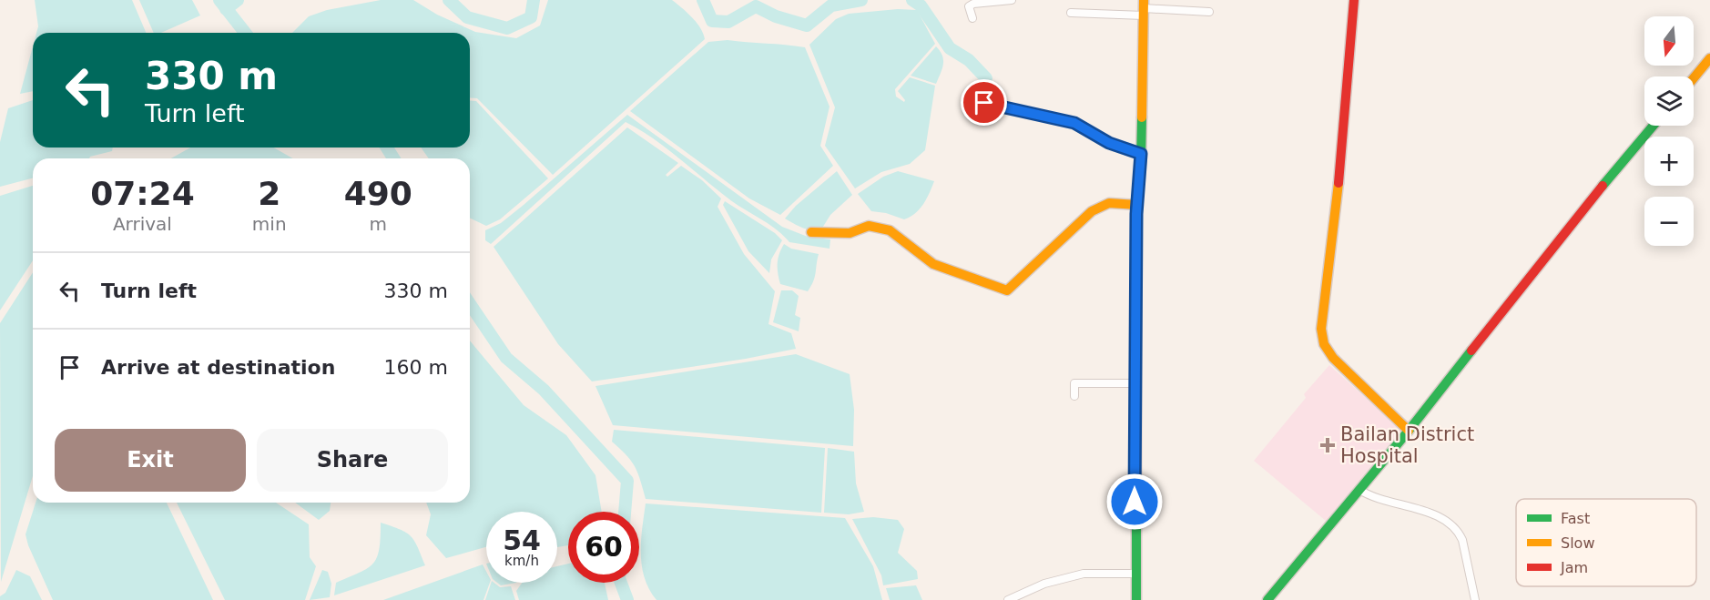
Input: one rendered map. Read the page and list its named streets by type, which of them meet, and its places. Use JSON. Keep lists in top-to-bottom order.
{
  "places": {
    "health": ["Bailan District Hospital"]
  },
  "legend": ["Fast", "Slow", "Jam"],
  "north": "bottom",
  "page": {
    "map_buttons": ["+", "−"],
    "turn": ["330 m", "Turn left"],
    "eta": [
      "07:24",
      "Arrival",
      "2",
      "min",
      "490",
      "m"
    ],
    "list": [
      {
        "name": "Turn left",
        "value": "330 m"
      },
      {
        "name": "Arrive at destination",
        "value": "160 m"
      }
    ],
    "buttons": ["Exit", "Share"],
    "speed": "54 km/h",
    "limit": "60"
  }
}
